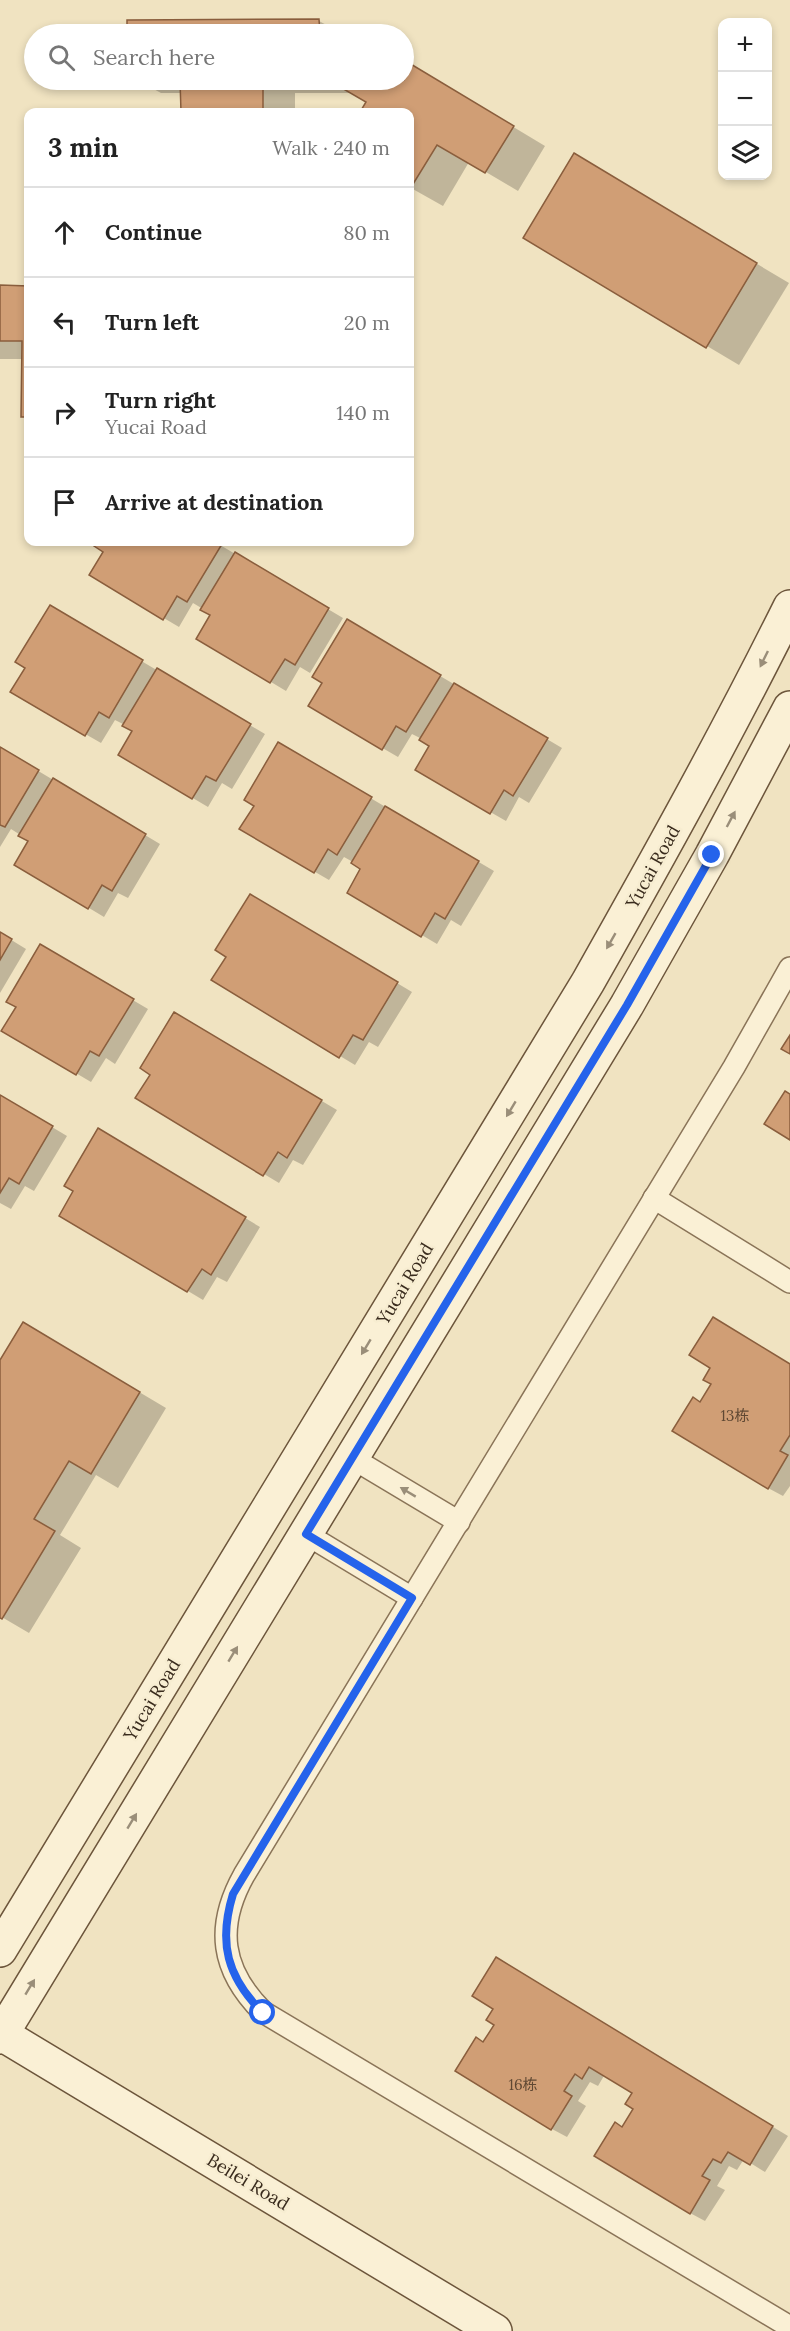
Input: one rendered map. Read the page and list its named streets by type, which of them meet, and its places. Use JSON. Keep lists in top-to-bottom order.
{
  "streets": {
    "street": ["Yucai Road", "Beilei Road"]
  },
  "house_numbers": ["13栋", "16栋"],
  "page": {
    "map_buttons": ["+", "−"],
    "search": "Search here",
    "heading": ["3 min", "Walk · 240 m"],
    "list": [
      ["Continue", "80 m"],
      ["Turn left", "20 m"],
      ["Turn right", "Yucai Road", "140 m"],
      "Arrive at destination"
    ]
  }
}
